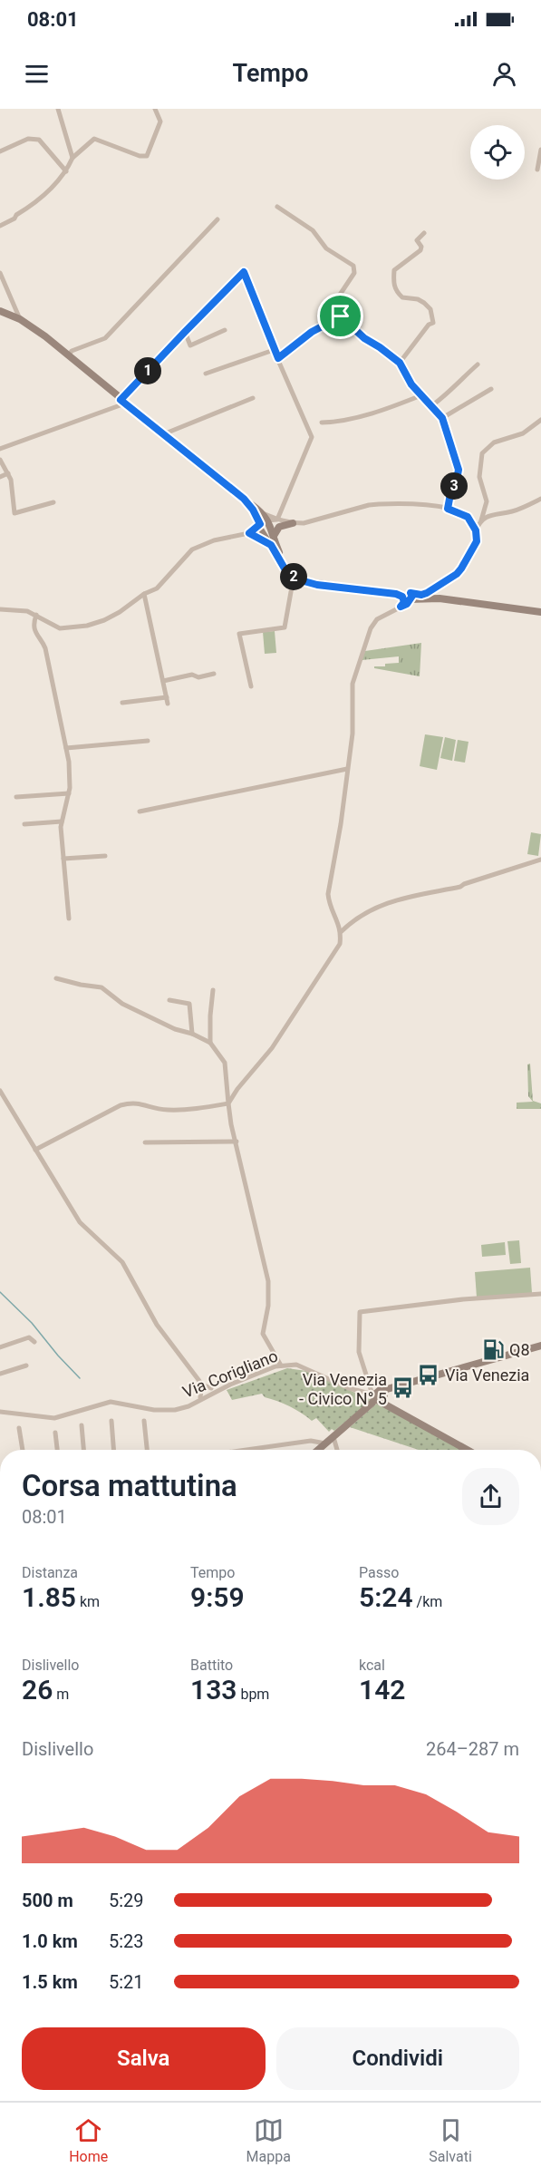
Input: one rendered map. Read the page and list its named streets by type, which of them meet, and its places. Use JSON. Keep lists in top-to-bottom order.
{
  "streets": {
    "street": ["Via Corigliano"]
  },
  "places": {
    "fuel station": ["Q8"],
    "bus stop": ["Via Venezia", "Via Venezia - Civico N° 5"]
  },
  "page": {
    "status": "08:01",
    "header": "Tempo",
    "pins": ["1", "3", "2"],
    "heading": ["Corsa mattutina", "08:01"],
    "stats": [
      ["Distanza", "1.85 km"],
      ["Tempo", "9:59"],
      ["Passo", "5:24 /km"],
      ["Dislivello", "26 m"],
      ["Battito", "133 bpm"],
      ["kcal", "142"]
    ],
    "chart": ["Dislivello", "264–287 m"],
    "list": [
      {
        "name": "500 m",
        "note": "5:29"
      },
      {
        "name": "1.0 km",
        "note": "5:23"
      },
      {
        "name": "1.5 km",
        "note": "5:21"
      }
    ],
    "buttons": ["Salva", "Condividi"],
    "tabs": ["Home", "Mappa", "Salvati"]
  }
}
